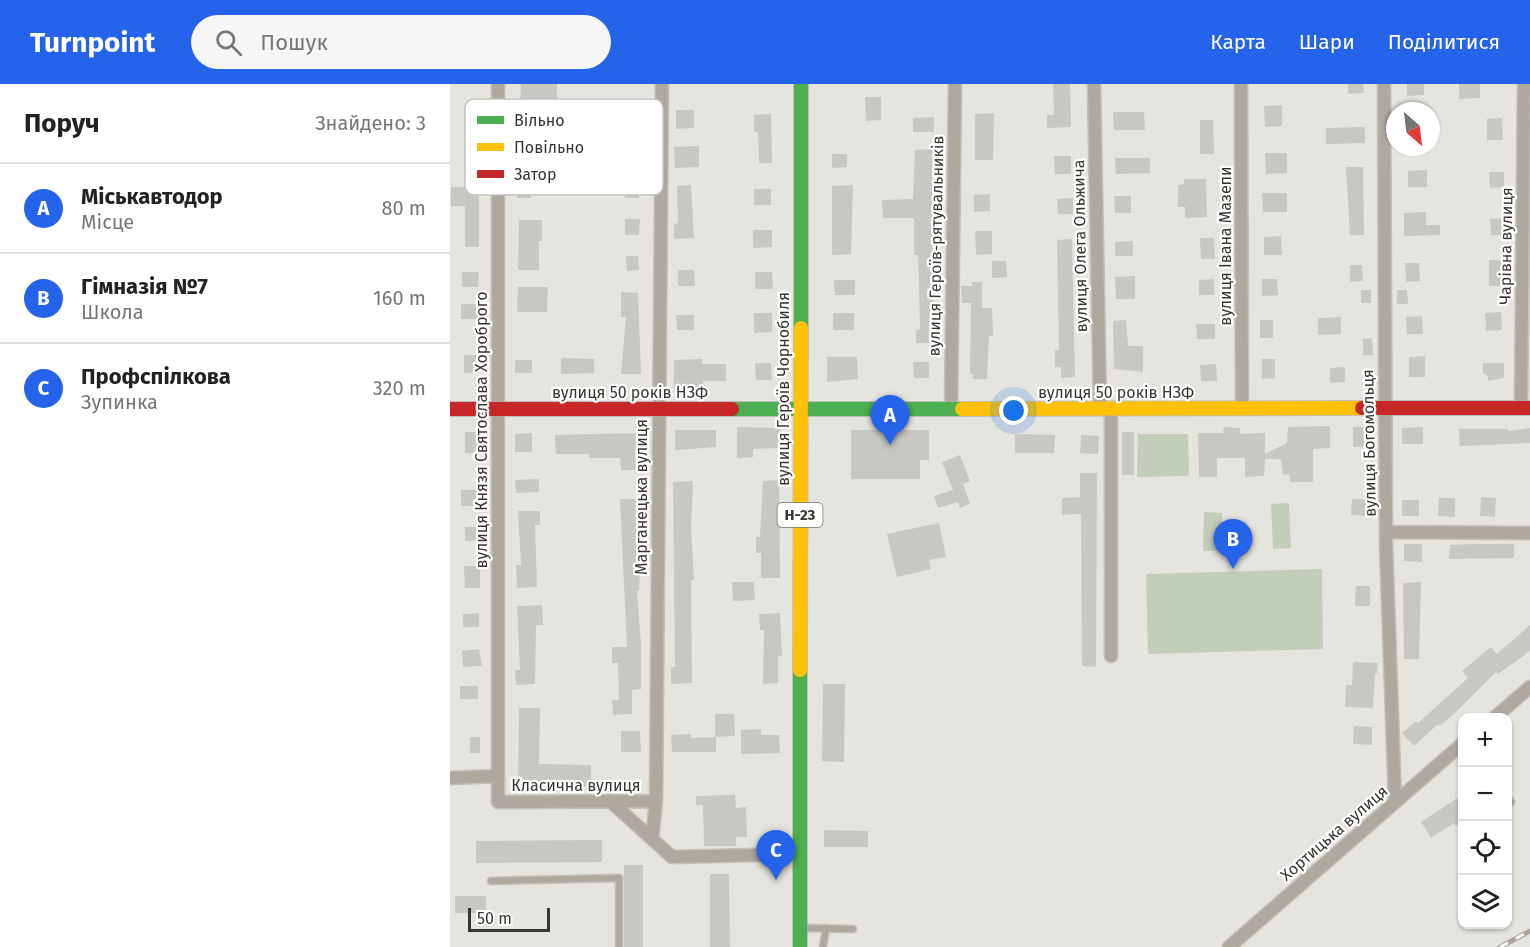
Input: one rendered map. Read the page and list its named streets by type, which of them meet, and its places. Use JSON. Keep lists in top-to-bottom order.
{
  "streets": {
    "street": [
      "вулиця Героїв-рятувальників",
      "вулиця Олега Ольжича",
      "вулиця Івана Мазепи",
      "Чарівна вулиця",
      "вулиця Героїв Чорнобиля",
      "вулиця 50 років НЗФ",
      "вулиця Князя Святослава Хороброго",
      "вулиця Богомольця",
      "Марганецька вулиця",
      "Н-23",
      "Класична вулиця",
      "Хортицька вулиця"
    ]
  },
  "crossings": [
    ["вулиця Героїв-рятувальників", "вулиця 50 років НЗФ"],
    ["вулиця Олега Ольжича", "вулиця 50 років НЗФ"],
    ["вулиця Івана Мазепи", "вулиця 50 років НЗФ"],
    ["Чарівна вулиця", "вулиця 50 років НЗФ"],
    ["вулиця Героїв Чорнобиля", "вулиця 50 років НЗФ"],
    ["вулиця 50 років НЗФ", "вулиця Князя Святослава Хороброго"],
    ["вулиця 50 років НЗФ", "вулиця Богомольця"],
    ["вулиця 50 років НЗФ", "Марганецька вулиця"],
    ["вулиця Князя Святослава Хороброго", "Класична вулиця"],
    ["вулиця Богомольця", "Хортицька вулиця"],
    ["Марганецька вулиця", "Класична вулиця"]
  ],
  "legend": ["Вільно", "Повільно", "Затор"],
  "scale_bar": "50 m",
  "north": "bottom right",
  "page": {
    "header": "Turnpoint",
    "search": "Пошук",
    "nav": ["Карта", "Шари", "Поділитися"],
    "heading": ["Поруч", "Знайдено: 3"],
    "list": [
      {
        "mark": "A",
        "name": "Міськавтодор",
        "note": "Місце",
        "value": "80 m"
      },
      {
        "mark": "B",
        "name": "Гімназія №7",
        "note": "Школа",
        "value": "160 m"
      },
      {
        "mark": "C",
        "name": "Профспілкова",
        "note": "Зупинка",
        "value": "320 m"
      }
    ],
    "pins": ["A", "B", "C"],
    "map_buttons": ["+", "−"],
    "scale": "50 m"
  }
}
